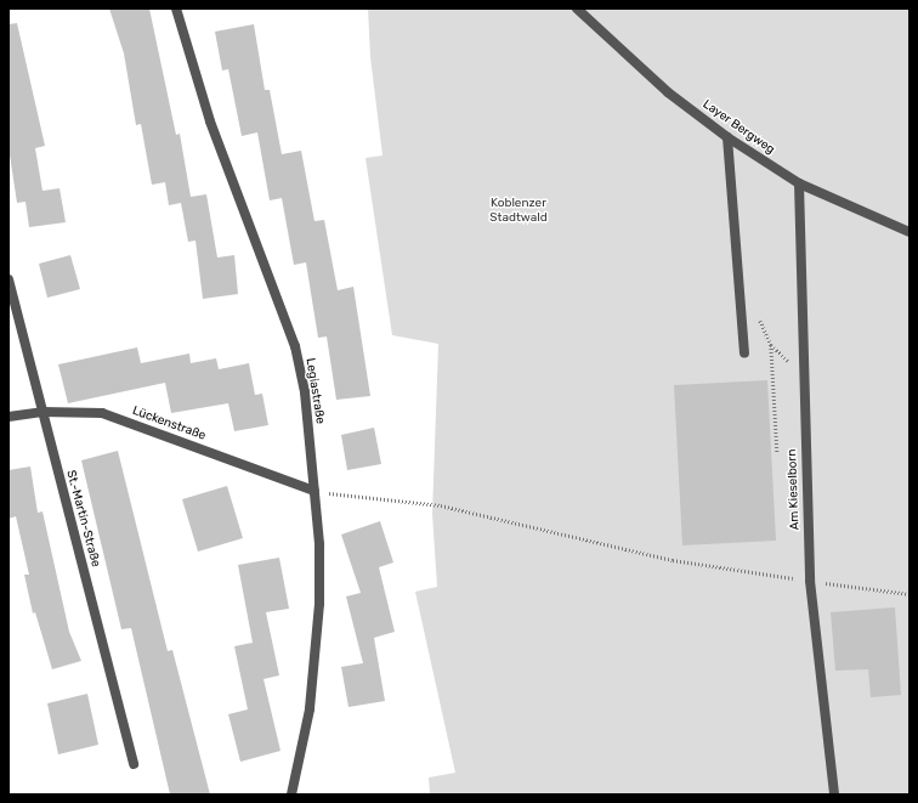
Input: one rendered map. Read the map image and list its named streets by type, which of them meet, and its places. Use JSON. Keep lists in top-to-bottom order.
{
  "streets": {
    "street": [
      "Layer Bergweg",
      "Legiastraße",
      "Lückenstraße",
      "Am Kieselborn",
      "St.-Martin-Straße"
    ]
  },
  "crossings": [
    ["Layer Bergweg", "Am Kieselborn"],
    ["Legiastraße", "Lückenstraße"],
    ["Lückenstraße", "St.-Martin-Straße"]
  ],
  "parks": ["Koblenzer Stadtwald"]
}
